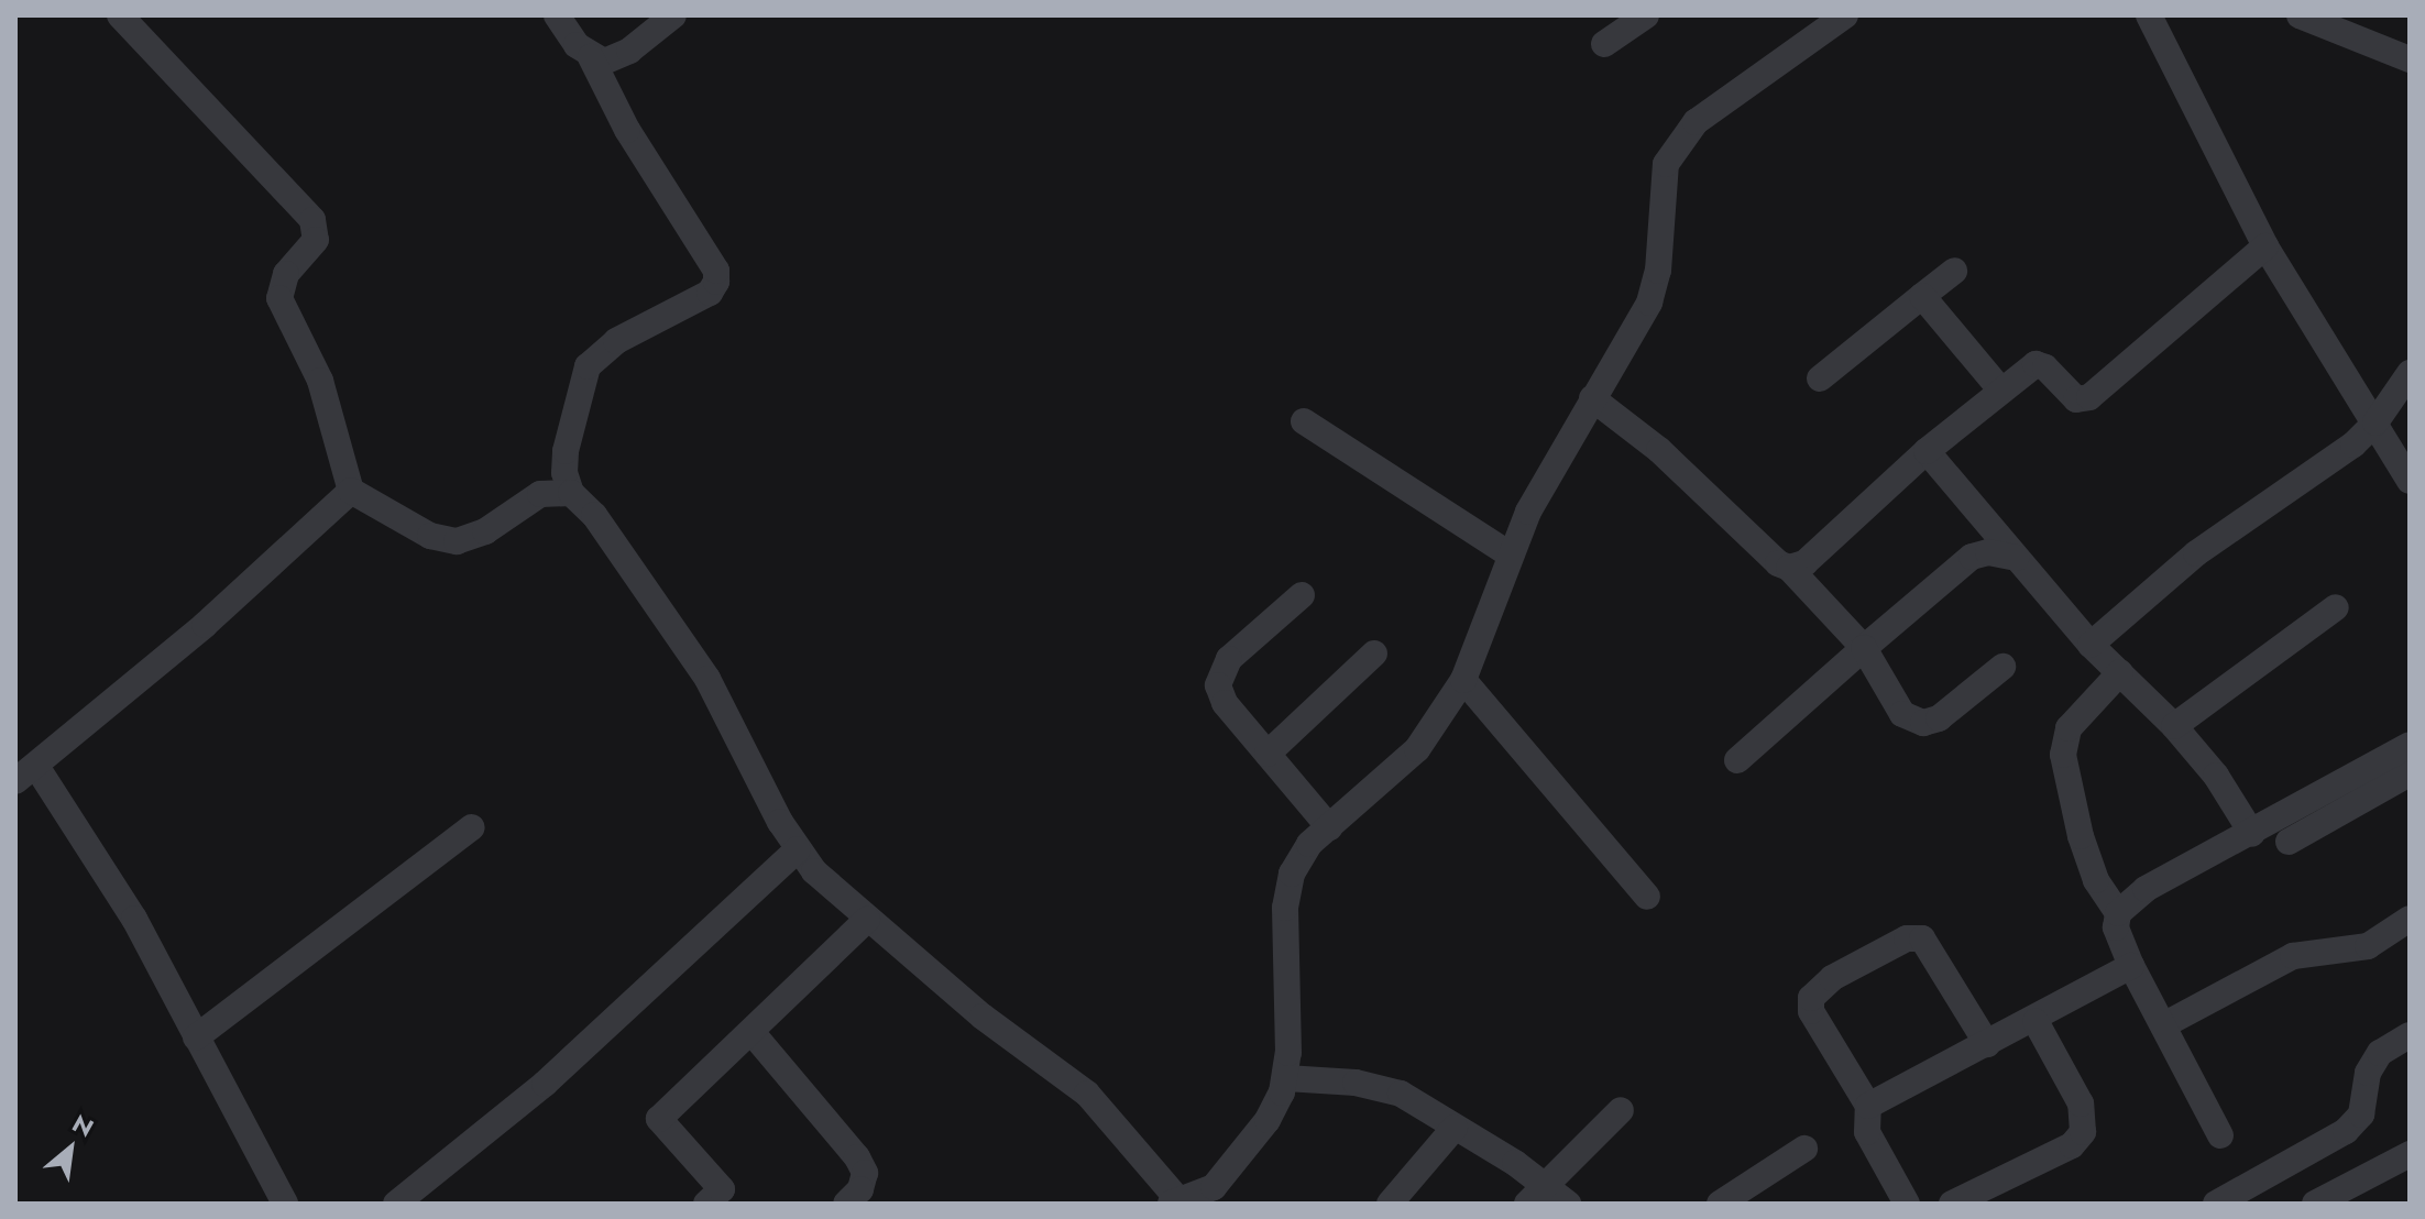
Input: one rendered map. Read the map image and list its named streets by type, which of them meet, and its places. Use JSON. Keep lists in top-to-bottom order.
{
  "north": "top right"
}
